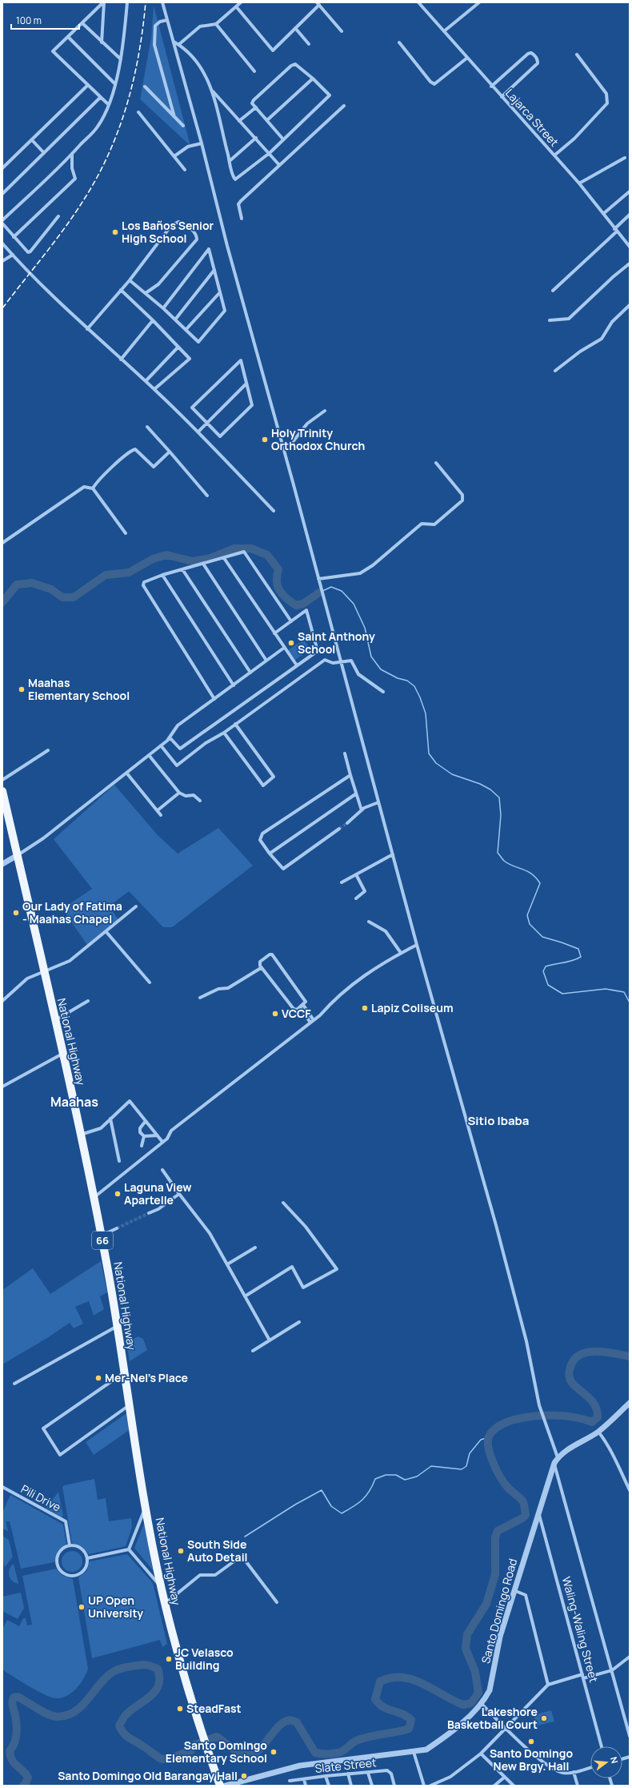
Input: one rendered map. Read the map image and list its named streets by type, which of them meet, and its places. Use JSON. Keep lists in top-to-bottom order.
{
  "streets": {
    "main road": ["National Highway", "66"],
    "street": [
      "Lajarca Street",
      "Pili Drive",
      "Santo Domingo Road",
      "Waling-Waling Street",
      "Slate Street"
    ]
  },
  "crossings": [
    ["Santo Domingo Road", "Waling-Waling Street"]
  ],
  "districts": ["Maahas", "Sitio Ibaba"],
  "places": [
    "Los Baños Senior High School",
    "Holy Trinity Orthodox Church",
    "Saint Anthony School",
    "Maahas Elementary School",
    "Our Lady of Fatima - Maahas Chapel",
    "Lapiz Coliseum",
    "VCCF",
    "Laguna View Apartelle",
    "Mer-Nel's Place",
    "South Side Auto Detail",
    "UP Open University",
    "JC Velasco Building",
    "SteadFast",
    "Lakeshore Basketball Court",
    "Santo Domingo New Brgy. Hall",
    "Santo Domingo Elementary School",
    "Santo Domingo Old Barangay Hall"
  ],
  "scale_bar": "100 m",
  "north": "right"
}
